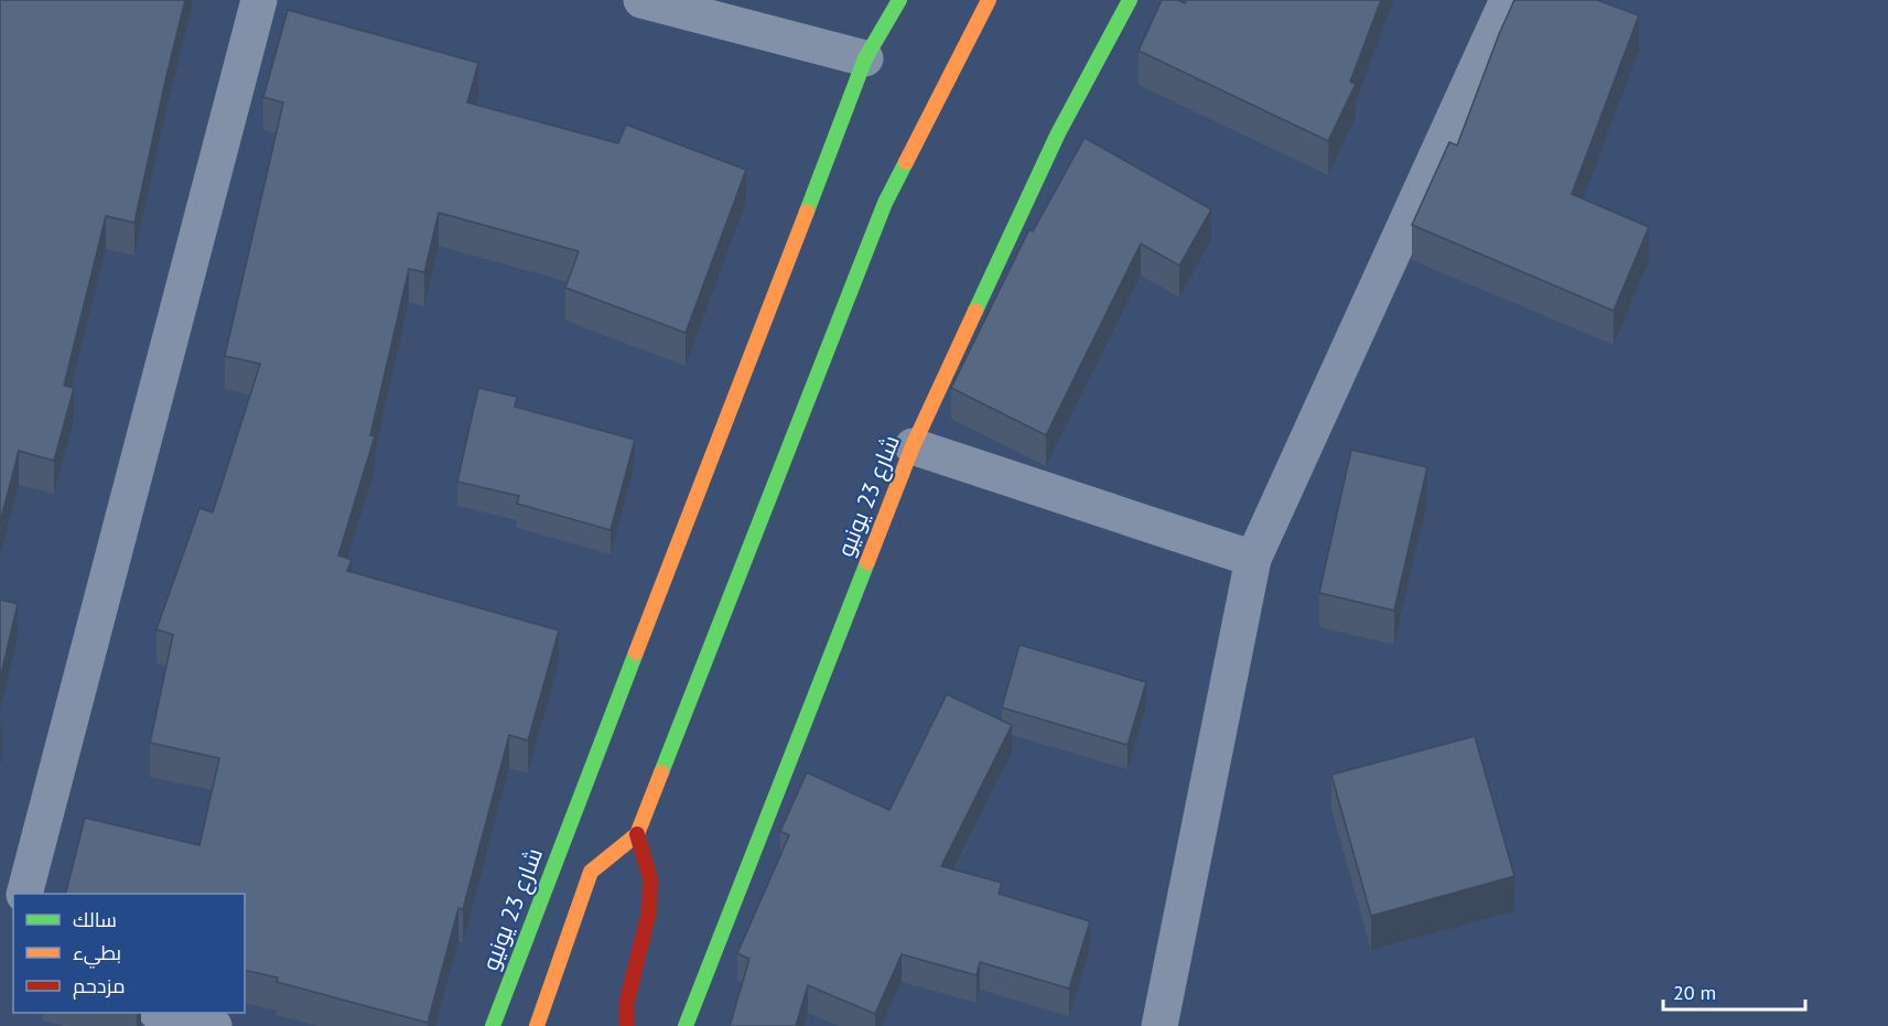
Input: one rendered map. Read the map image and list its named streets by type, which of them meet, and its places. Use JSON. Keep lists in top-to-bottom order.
{
  "streets": {
    "street": ["شارع 23 يونيو"]
  },
  "legend": ["سالك", "بطيء", "مزدحم"],
  "scale_bar": "20 m"
}
